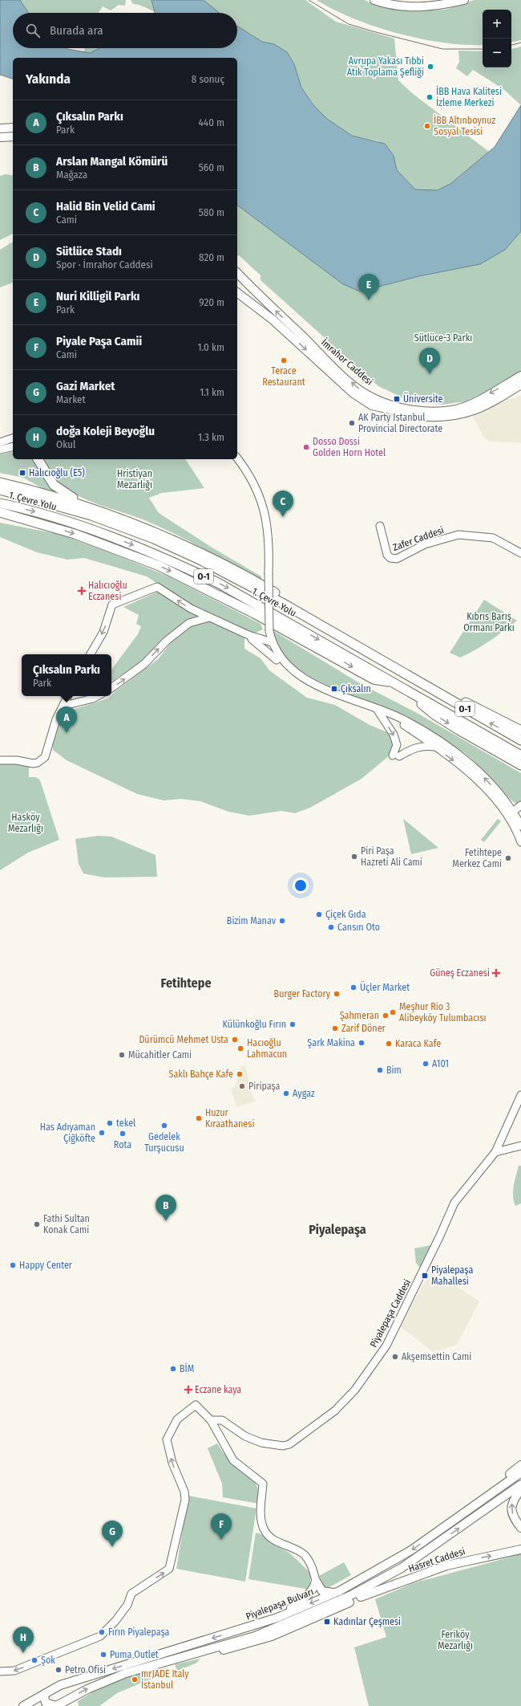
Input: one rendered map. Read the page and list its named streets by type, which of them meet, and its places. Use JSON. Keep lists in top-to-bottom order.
{
  "streets": {
    "highway": ["1. Çevre Yolu", "O-1"],
    "main road": ["İmrahor Caddesi", "Hasret Caddesi", "Piyalepaşa Bulvarı"],
    "street": ["Zafer Caddesi", "Piyalepaşa Caddesi"]
  },
  "crossings": [
    ["1. Çevre Yolu", "O-1"]
  ],
  "districts": ["Fetihtepe", "Piyalepaşa"],
  "parks": [
    "Sütlüce-3 Parkı",
    "Hristiyan Mezarlığı",
    "Kıbrıs Barış Ormanı Parkı",
    "Hasköy Mezarlığı",
    "Feriköy Mezarlığı"
  ],
  "places": {
    "other": [
      "Avrupa Yakası Tıbbi Atık Toplama Şefliği",
      "İBB Hava Kalitesi İzleme Merkezi",
      "İBB Altınboynuz Sosyal Tesisi",
      "Terace Restaurant",
      "AK Party Istanbul Provincial Directorate",
      "Dosso Dossi Golden Horn Hotel",
      "Piri Paşa Hazreti Ali Cami",
      "Fetihtepe Merkez Cami",
      "Çiçek Gıda",
      "Bizim Manav",
      "Cansın Oto",
      "Üçler Market",
      "Burger Factory",
      "Meşhur Rio 3 Alibeyköy Tulumbacısı",
      "Şahmeran",
      "Külünkoğlu Fırın",
      "Zarif Döner",
      "Dürümcü Mehmet Usta",
      "Şark Makina",
      "Karaca Kafe",
      "Hacıoğlu Lahmacun",
      "Mücahitler Cami",
      "A101",
      "Bim",
      "Saklı Bahçe Kafe",
      "Piripaşa",
      "Aygaz",
      "Huzur Kıraathanesi",
      "tekel",
      "Gedelek Turşucusu",
      "Has Adıyaman Çiğköfte",
      "Rota",
      "Fathi Sultan Konak Cami",
      "Happy Center",
      "Akşemsettin Cami",
      "BİM",
      "Fırın Piyalepaşa",
      "Puma Outlet",
      "Şok",
      "Petro Ofisi",
      "mrJADE Italy İstanbul"
    ],
    "transit": [
      "Üniversite",
      "Halıcıoğlu (E5)",
      "Çıksalın",
      "Piyalepaşa Mahallesi",
      "Kadınlar Çeşmesi"
    ],
    "health": ["Halıcıoğlu Eczanesi", "Güneş Eczanesi", "Eczane kaya"]
  },
  "page": {
    "map_buttons": ["+", "−"],
    "search": "Burada ara",
    "heading": ["Yakında", "8 sonuç"],
    "list": [
      {
        "mark": "A",
        "name": "Çıksalın Parkı",
        "note": "Park",
        "value": "440 m"
      },
      {
        "mark": "B",
        "name": "Arslan Mangal Kömürü",
        "note": "Mağaza",
        "value": "560 m"
      },
      {
        "mark": "C",
        "name": "Halid Bin Velid Cami",
        "note": "Cami",
        "value": "580 m"
      },
      {
        "mark": "D",
        "name": "Sütlüce Stadı",
        "note": "Spor · İmrahor Caddesi",
        "value": "820 m"
      },
      {
        "mark": "E",
        "name": "Nuri Killigil Parkı",
        "note": "Park",
        "value": "920 m"
      },
      {
        "mark": "F",
        "name": "Piyale Paşa Camii",
        "note": "Cami",
        "value": "1.0 km"
      },
      {
        "mark": "G",
        "name": "Gazi Market",
        "note": "Market",
        "value": "1.1 km"
      },
      {
        "mark": "H",
        "name": "doğa Koleji Beyoğlu",
        "note": "Okul",
        "value": "1.3 km"
      }
    ],
    "pins": [
      "E",
      "D",
      "C",
      "A",
      "B",
      "F",
      "G",
      "H"
    ],
    "popup": ["Çıksalın Parkı", "Park"]
  }
}
